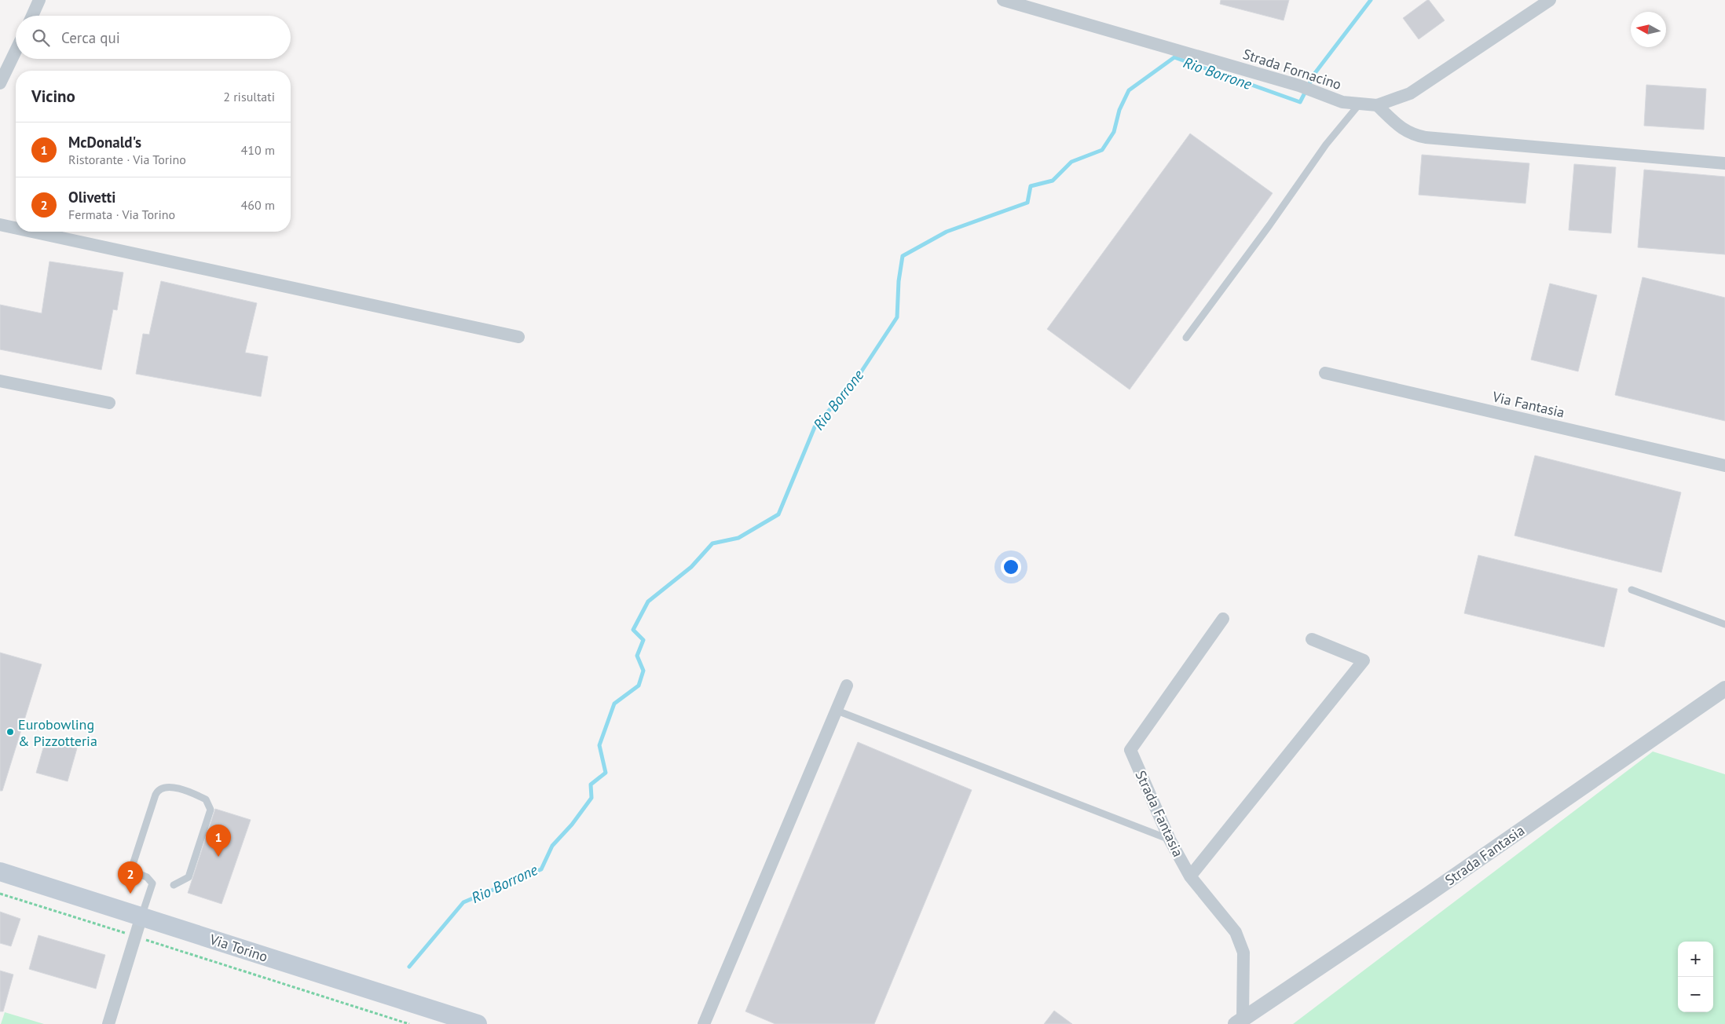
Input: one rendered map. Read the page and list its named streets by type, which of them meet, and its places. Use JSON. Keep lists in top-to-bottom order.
{
  "streets": {
    "main road": ["Via Torino"],
    "street": ["Strada Fornacino", "Via Fantasia", "Strada Fantasia"]
  },
  "water": ["Rio Borrone"],
  "places": ["Eurobowling & Pizzotteria"],
  "north": "left",
  "page": {
    "search": "Cerca qui",
    "heading": ["Vicino", "2 risultati"],
    "list": [
      {
        "mark": "1",
        "name": "McDonald's",
        "note": "Ristorante · Via Torino",
        "value": "410 m"
      },
      {
        "mark": "2",
        "name": "Olivetti",
        "note": "Fermata · Via Torino",
        "value": "460 m"
      }
    ],
    "pins": ["1", "2"],
    "map_buttons": ["+", "−"]
  }
}
